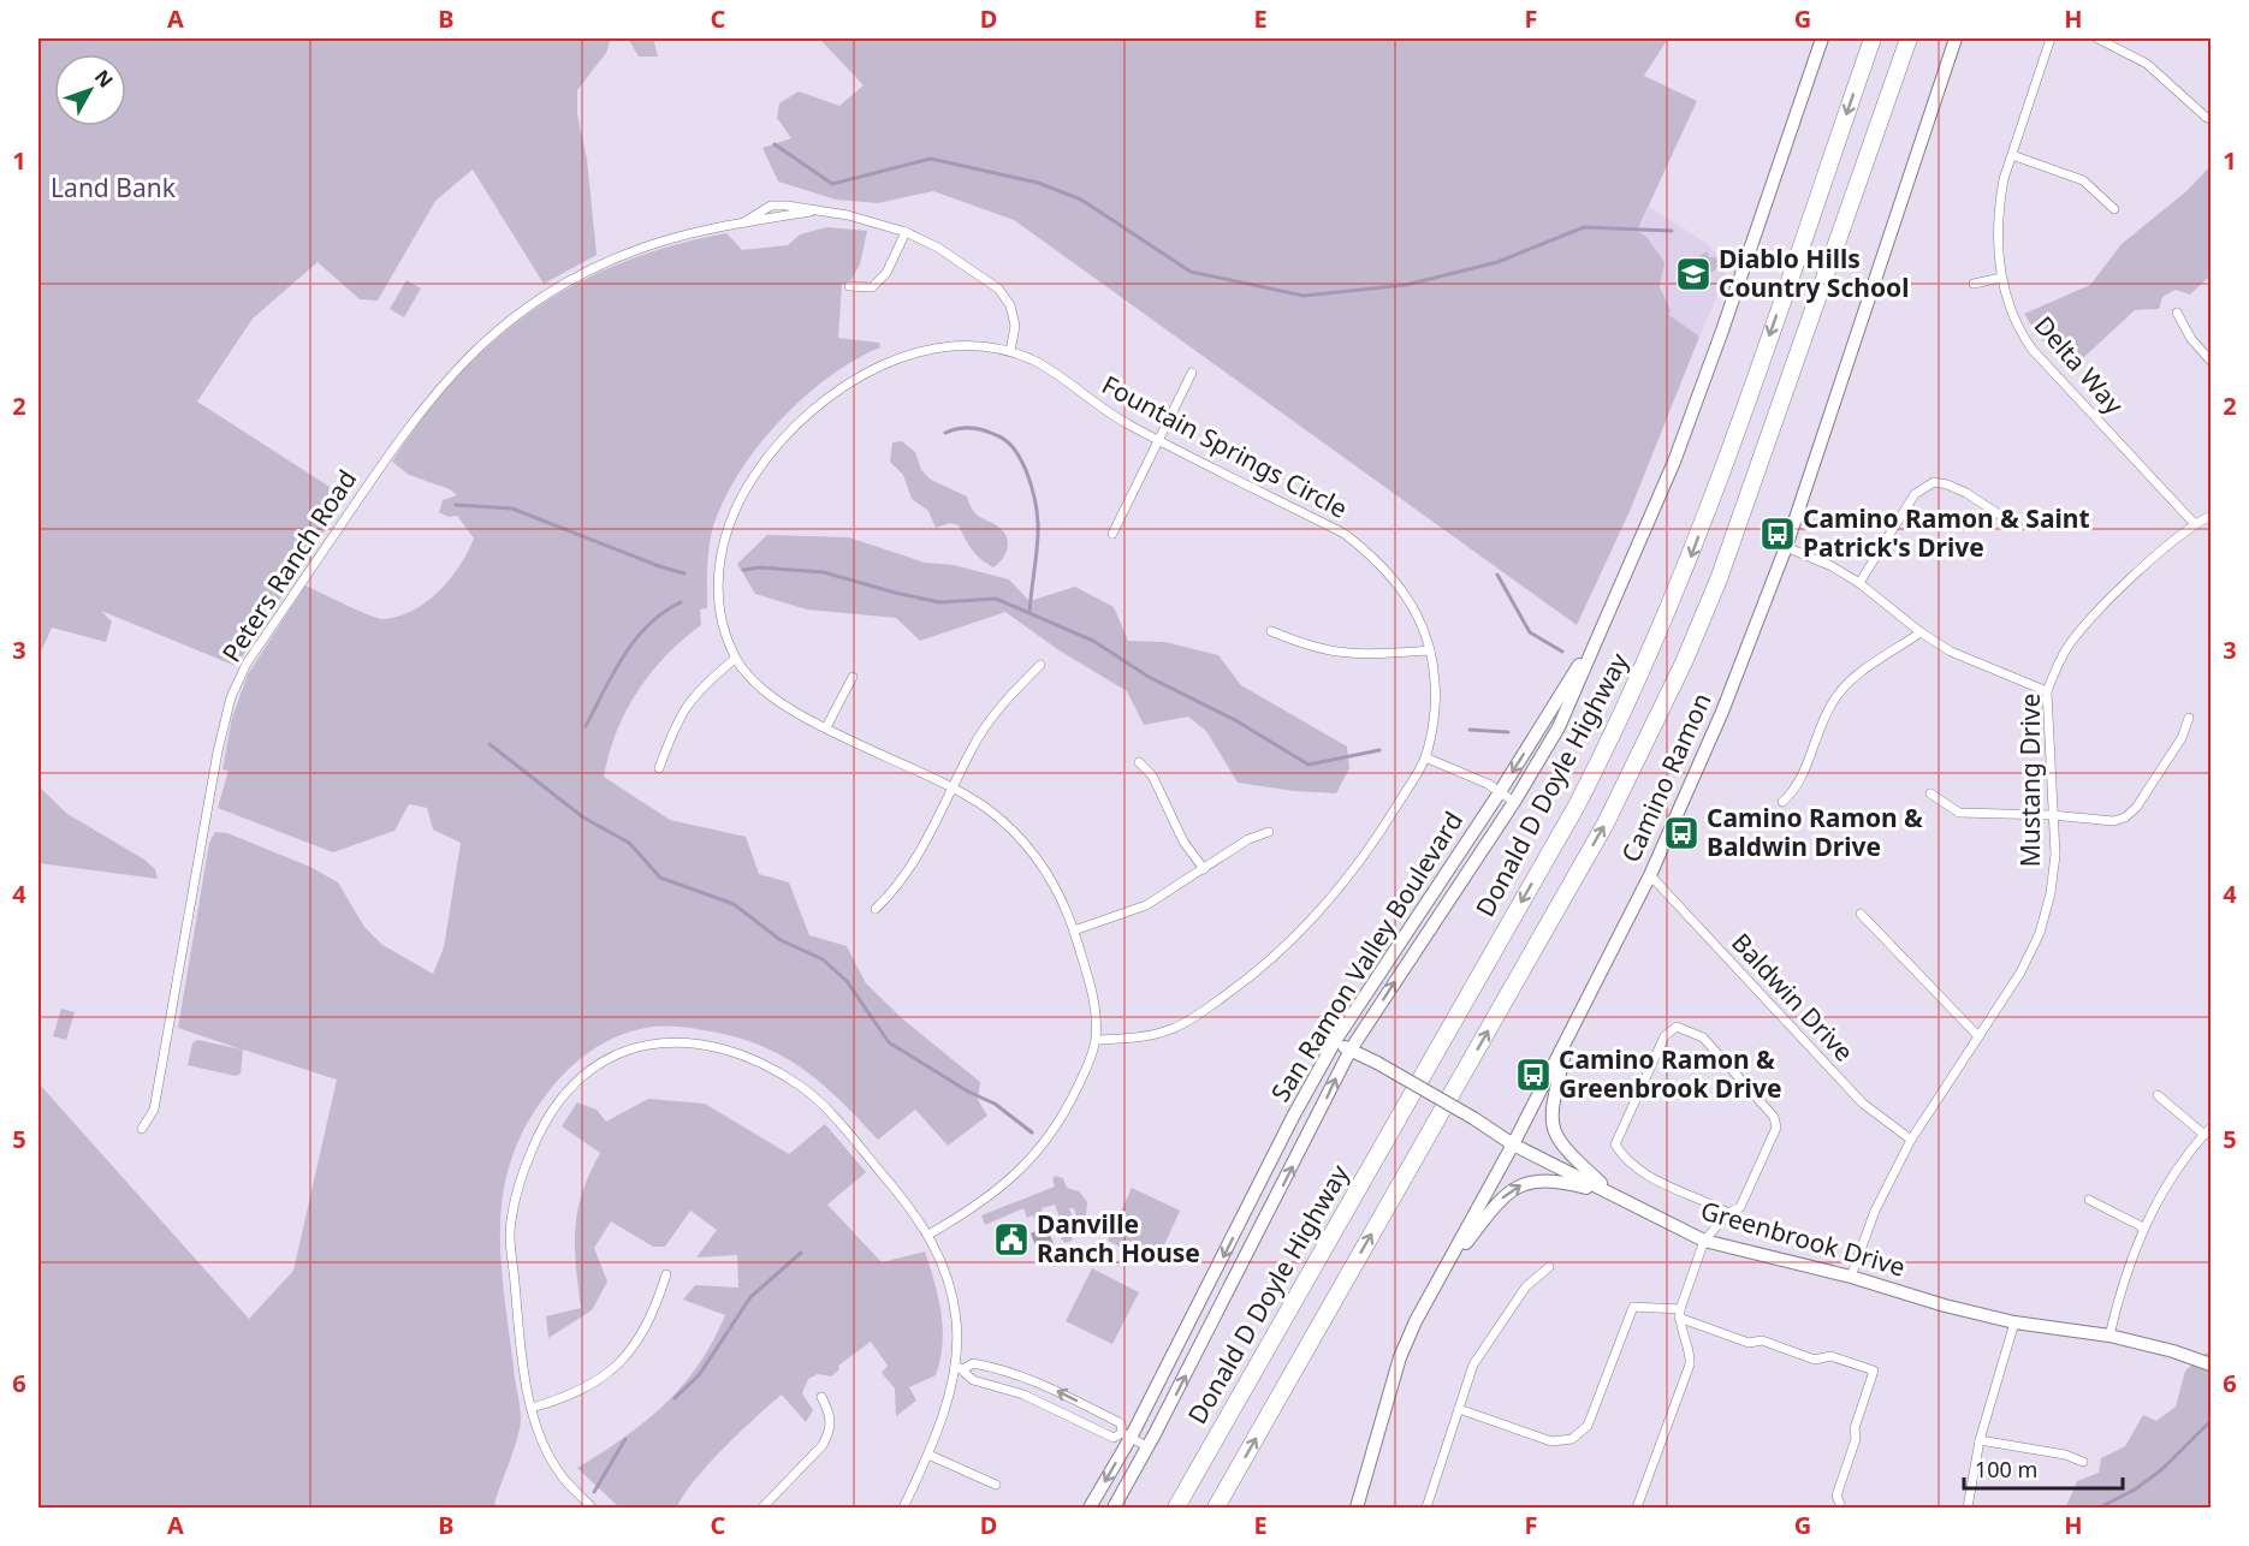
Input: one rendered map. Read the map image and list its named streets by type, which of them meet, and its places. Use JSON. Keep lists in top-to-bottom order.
{
  "streets": {
    "highway": ["Donald D Doyle Highway"],
    "street": [
      "Delta Way",
      "Fountain Springs Circle",
      "Peters Ranch Road",
      "Camino Ramon",
      "Mustang Drive",
      "San Ramon Valley Boulevard",
      "Baldwin Drive",
      "Greenbrook Drive"
    ]
  },
  "crossings": [
    ["Delta Way", "Mustang Drive"],
    ["Fountain Springs Circle", "Peters Ranch Road"],
    ["Camino Ramon", "Baldwin Drive"],
    ["Camino Ramon", "Greenbrook Drive"],
    ["Mustang Drive", "Baldwin Drive"],
    ["Mustang Drive", "Greenbrook Drive"],
    ["San Ramon Valley Boulevard", "Greenbrook Drive"]
  ],
  "parks": ["Land Bank"],
  "places": {
    "school or university": ["Diablo Hills Country School"],
    "bus stop": ["Camino Ramon & Saint Patrick's Drive", "Camino Ramon & Baldwin Drive", "Camino Ramon & Greenbrook Drive"],
    "public building": ["Danville Ranch House"]
  },
  "scale_bar": "100 m",
  "north": "top right",
  "grid": {
    "columns": [
      "A",
      "B",
      "C",
      "D",
      "E",
      "F",
      "G",
      "H"
    ],
    "rows": [
      "1",
      "2",
      "3",
      "4",
      "5",
      "6"
    ]
  }
}
